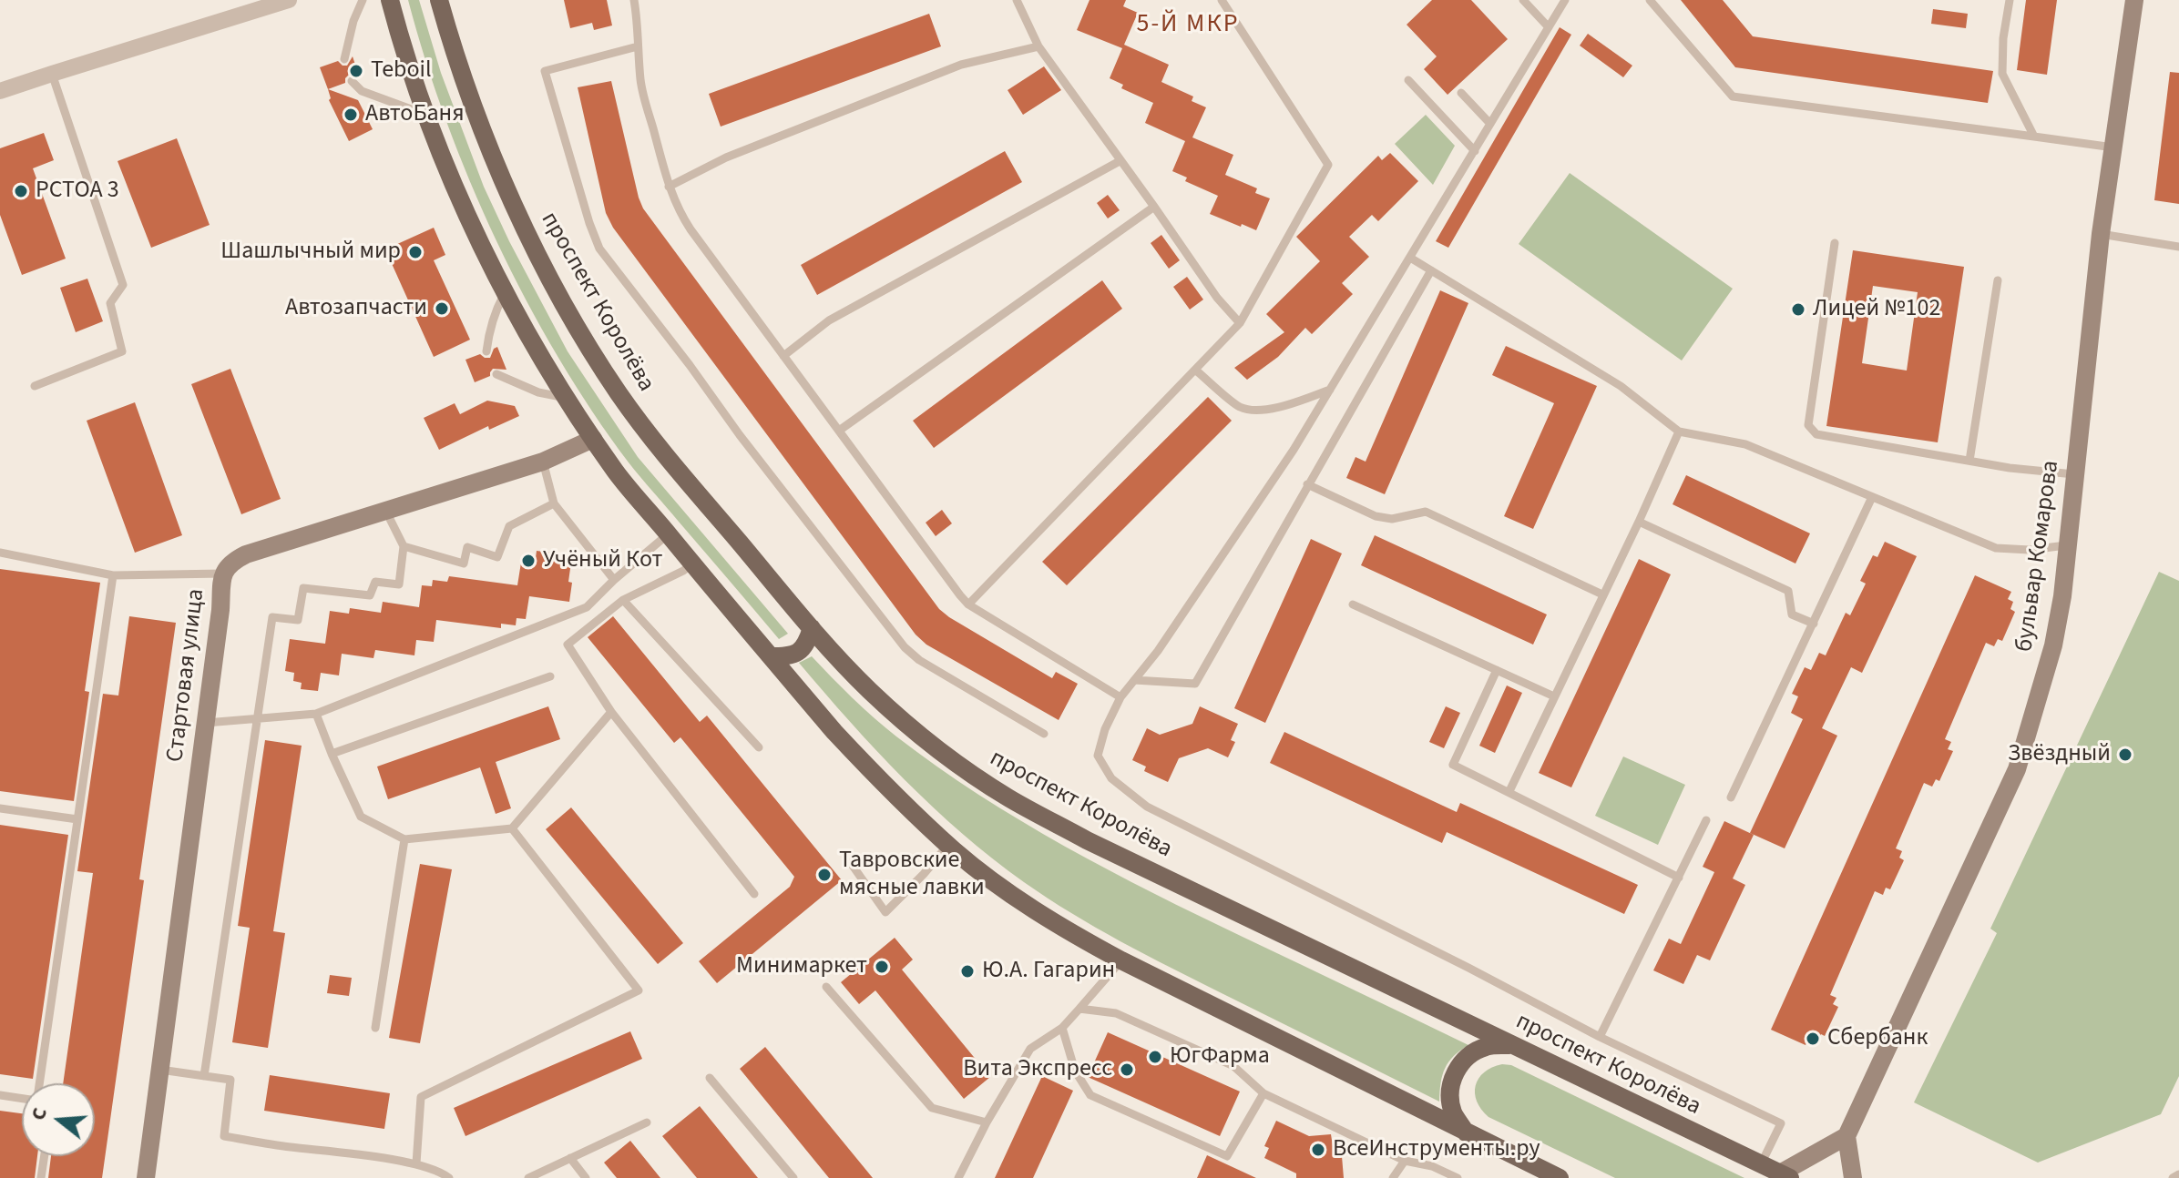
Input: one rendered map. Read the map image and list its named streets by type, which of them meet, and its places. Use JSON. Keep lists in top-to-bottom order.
{
  "streets": {
    "main road": ["проспект Королёва"],
    "street": ["бульвар Комарова", "Стартовая улица"]
  },
  "districts": ["5-Й МКР"],
  "places": [
    "Teboil",
    "АвтоБаня",
    "РСТОА 3",
    "Шашлычный мир",
    "Автозапчасти",
    "Лицей №102",
    "Учёный Кот",
    "Звёздный",
    "Тавровские мясные лавки",
    "Минимаркет",
    "Ю.А. Гагарин",
    "Сбербанк",
    "ЮгФарма",
    "Вита Экспресс",
    "ВсеИнструменты.ру"
  ],
  "north": "left"
}
